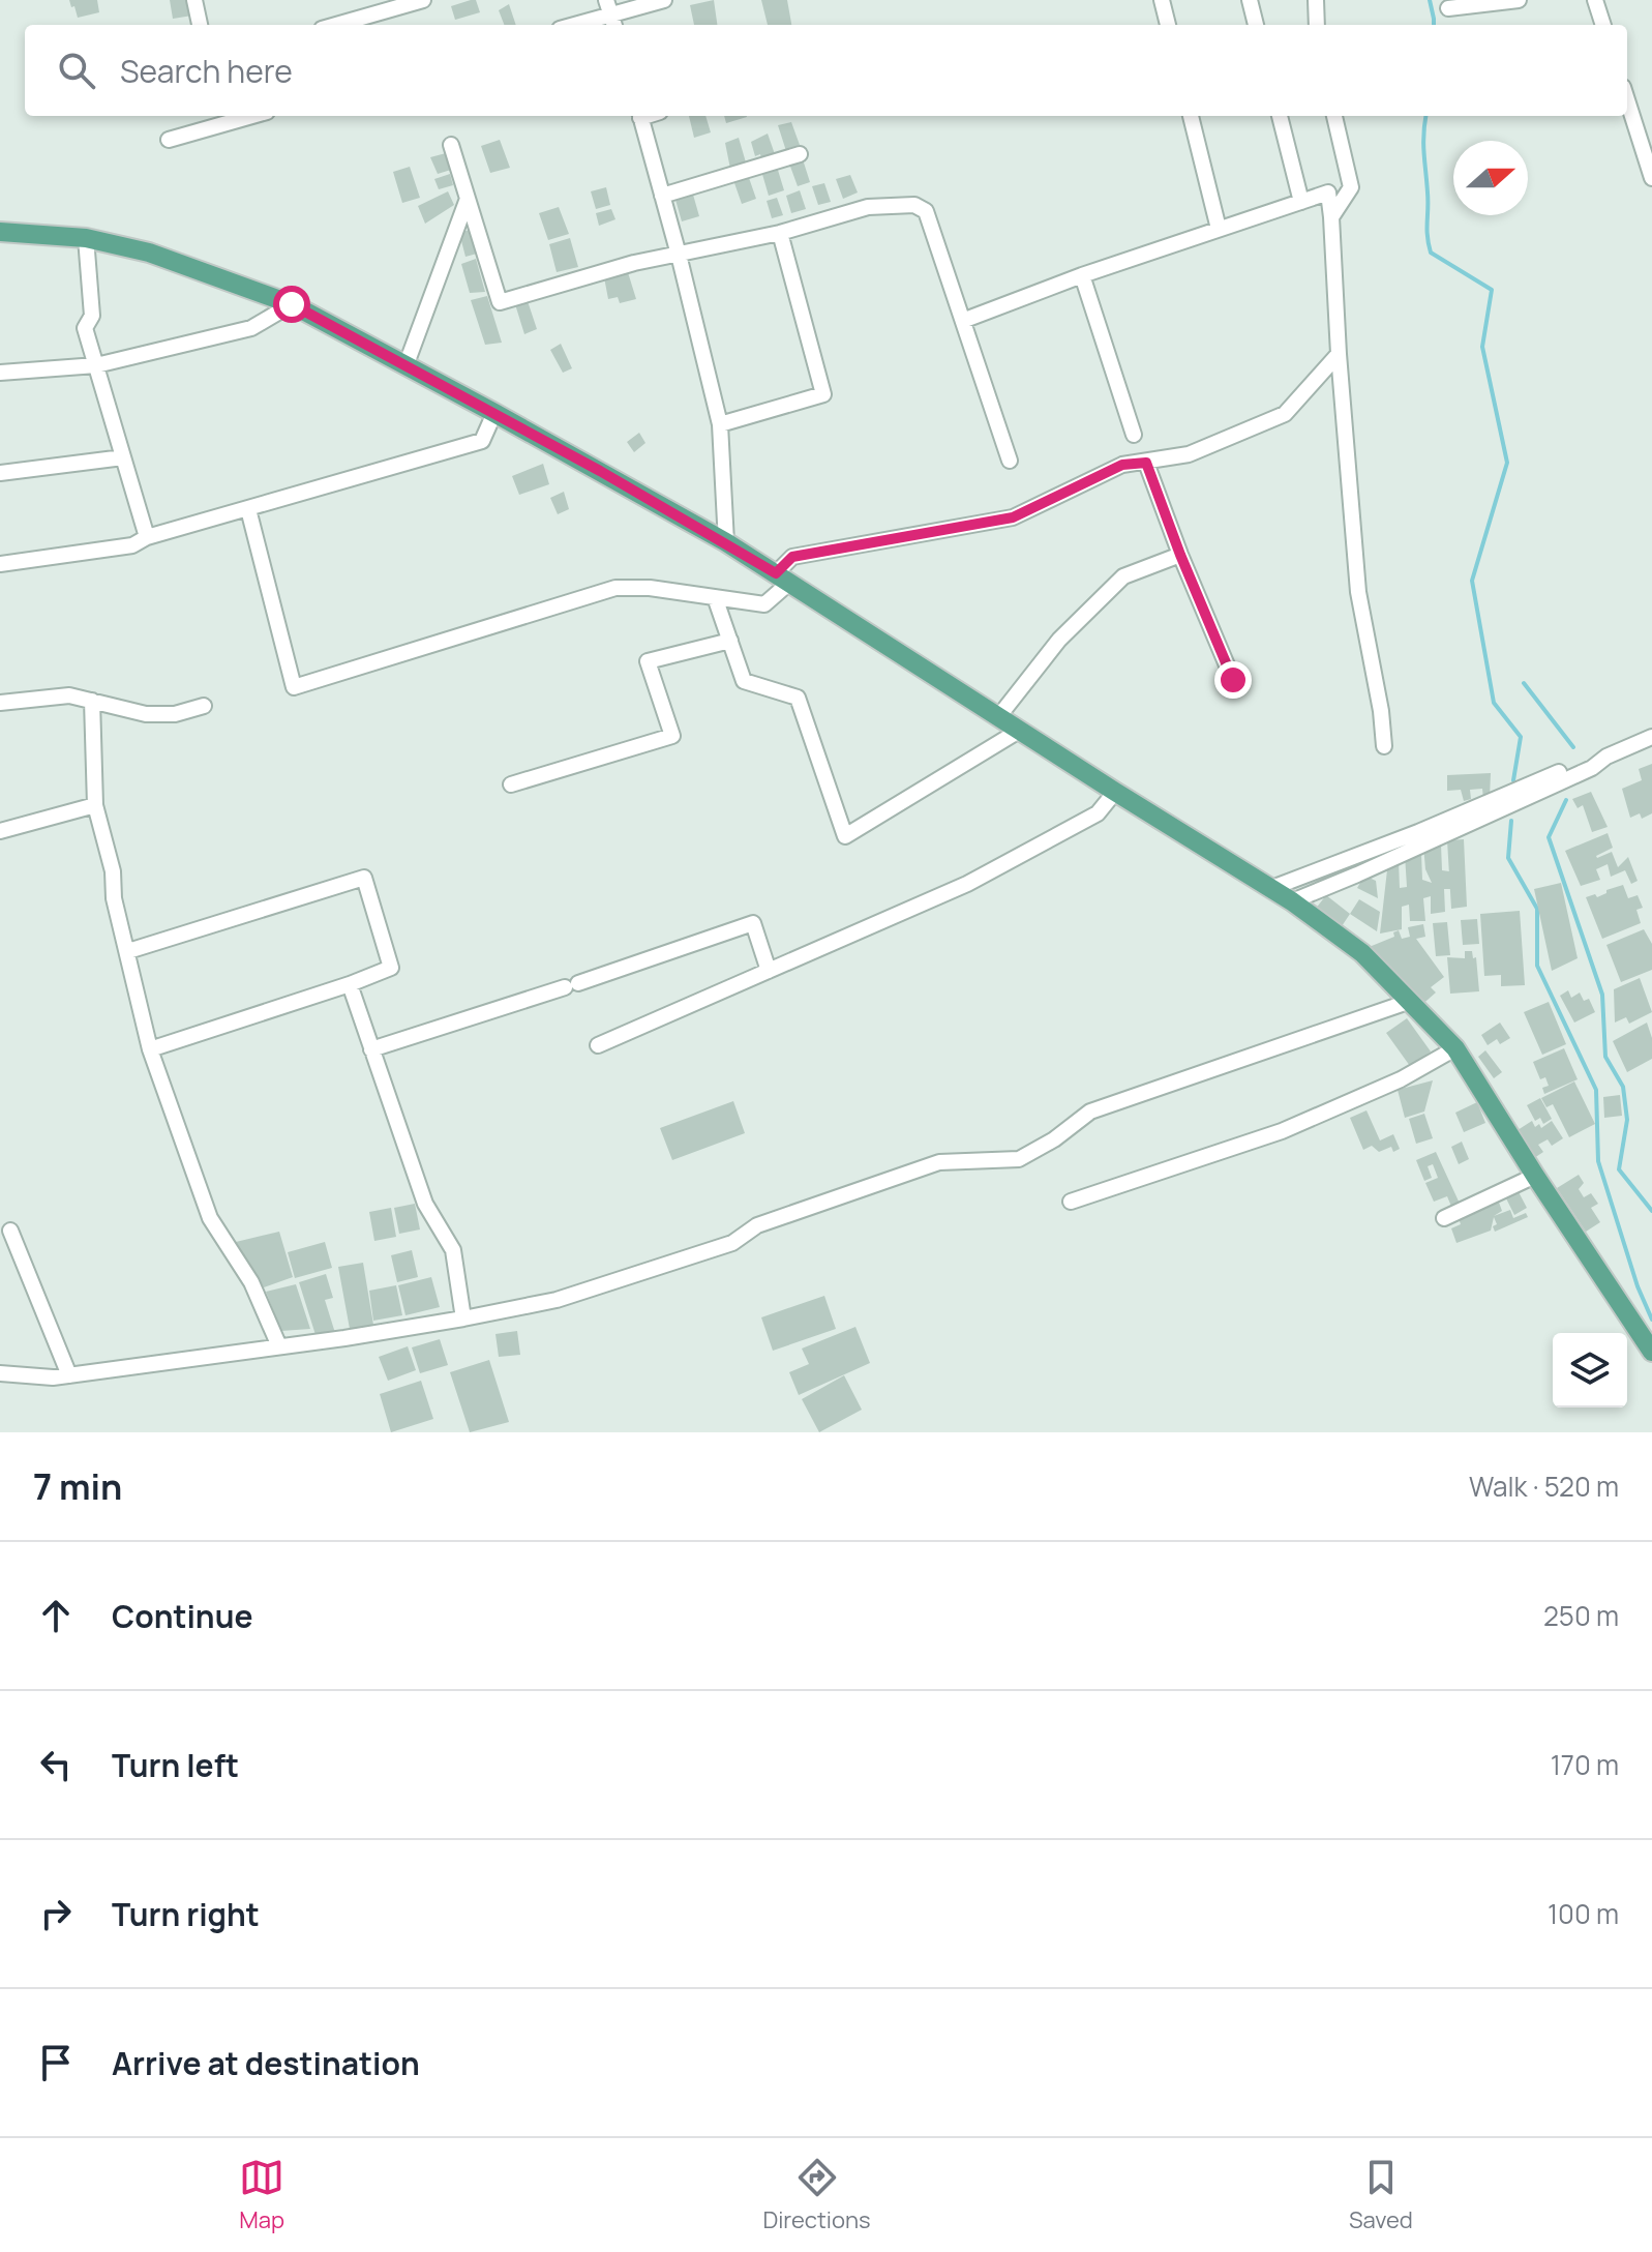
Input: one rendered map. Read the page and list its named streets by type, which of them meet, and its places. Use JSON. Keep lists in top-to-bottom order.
{
  "north": "right",
  "page": {
    "search": "Search here",
    "heading": ["7 min", "Walk · 520 m"],
    "list": [
      ["Continue", "250 m"],
      ["Turn left", "170 m"],
      ["Turn right", "100 m"],
      "Arrive at destination"
    ],
    "nav": ["Map", "Directions", "Saved"]
  }
}
